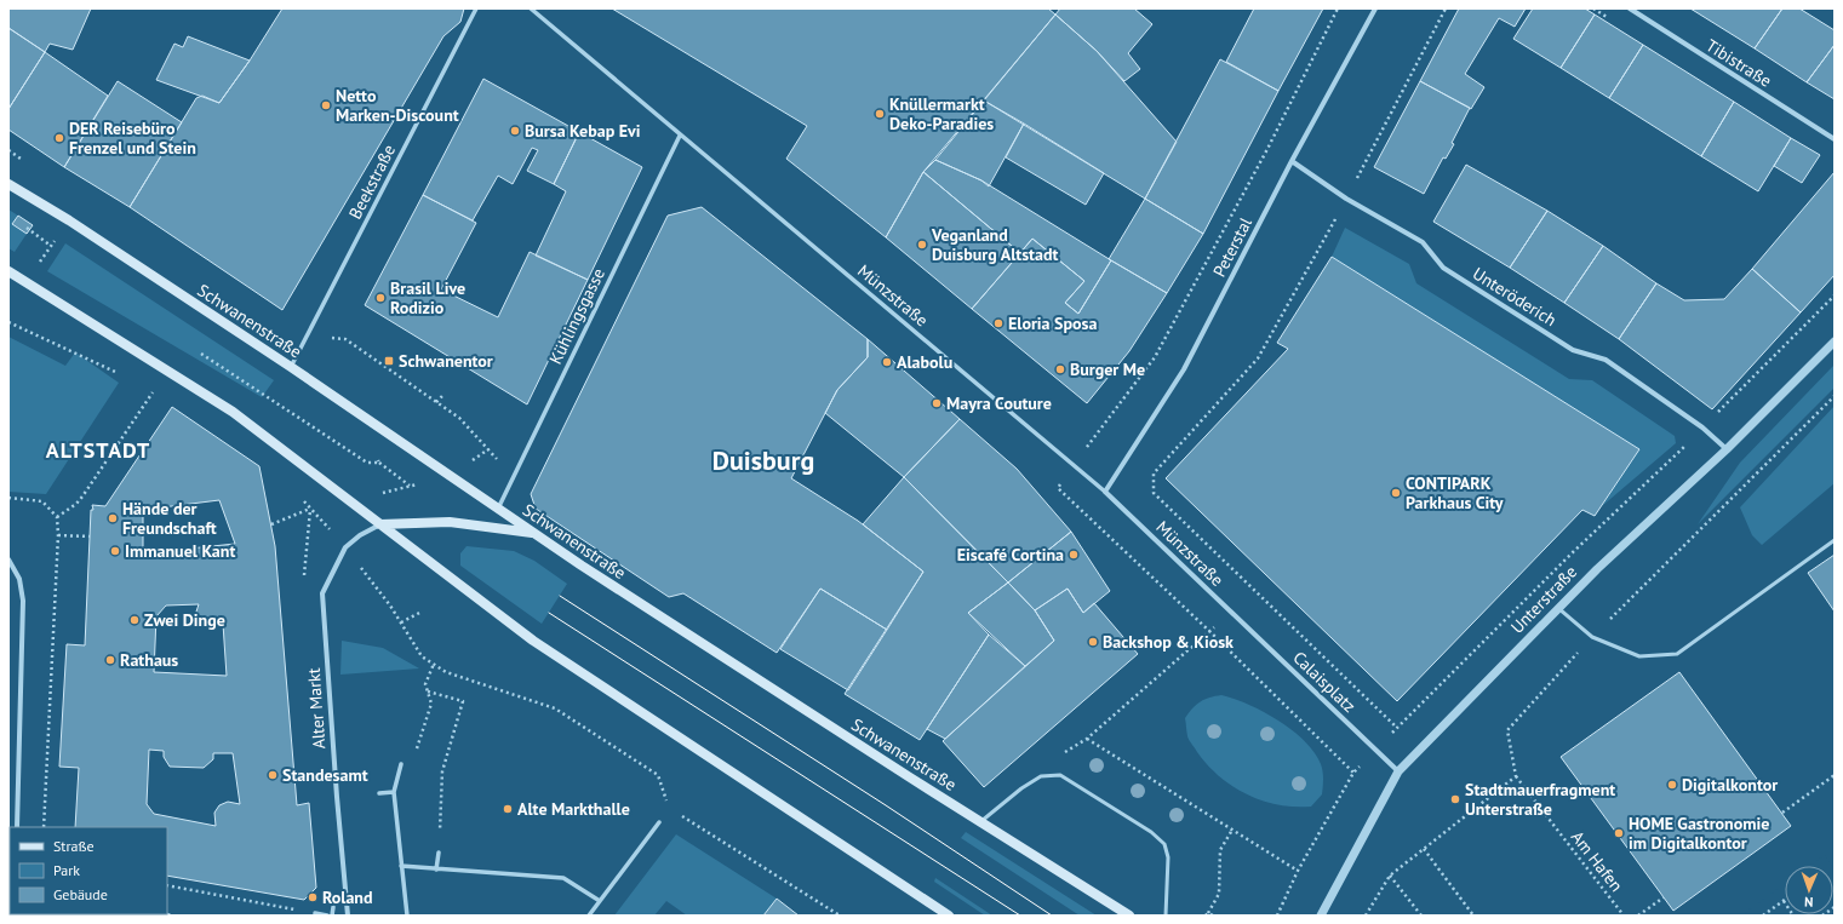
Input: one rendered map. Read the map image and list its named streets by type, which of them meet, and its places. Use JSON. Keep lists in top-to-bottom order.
{
  "streets": {
    "main road": ["Schwanenstraße"],
    "street": [
      "Tibistraße",
      "Beekstraße",
      "Peterstal",
      "Münzstraße",
      "Unteröderich",
      "Kühlingsgasse",
      "Unterstraße",
      "Calaisplatz",
      "Alter Markt"
    ],
    "path": ["Am Hafen"]
  },
  "crossings": [
    ["Beekstraße", "Schwanenstraße"],
    ["Peterstal", "Münzstraße"],
    ["Peterstal", "Unteröderich"],
    ["Münzstraße", "Kühlingsgasse"],
    ["Münzstraße", "Calaisplatz"],
    ["Unteröderich", "Unterstraße"],
    ["Kühlingsgasse", "Schwanenstraße"],
    ["Unterstraße", "Calaisplatz"]
  ],
  "districts": ["ALTSTADT", "Duisburg"],
  "places": {
    "other": [
      "Netto Marken-Discount",
      "Knüllermarkt Deko-Paradies",
      "Bursa Kebap Evi",
      "DER Reisebüro Frenzel und Stein",
      "Veganland Duisburg Altstadt",
      "Brasil Live Rodizio",
      "Eloria Sposa",
      "Alabolu",
      "Burger Me",
      "Mayra Couture",
      "CONTIPARK Parkhaus City",
      "Hände der Freundschaft",
      "Immanuel Kant",
      "Eiscafé Cortina",
      "Zwei Dinge",
      "Backshop & Kiosk",
      "Rathaus",
      "Standesamt",
      "Digitalkontor",
      "Stadtmauerfragment Unterstraße",
      "Alte Markthalle",
      "HOME Gastronomie im Digitalkontor",
      "Roland"
    ],
    "transit": ["Schwanentor"]
  },
  "legend": ["Straße", "Park", "Gebäude"],
  "north": "bottom"
}
